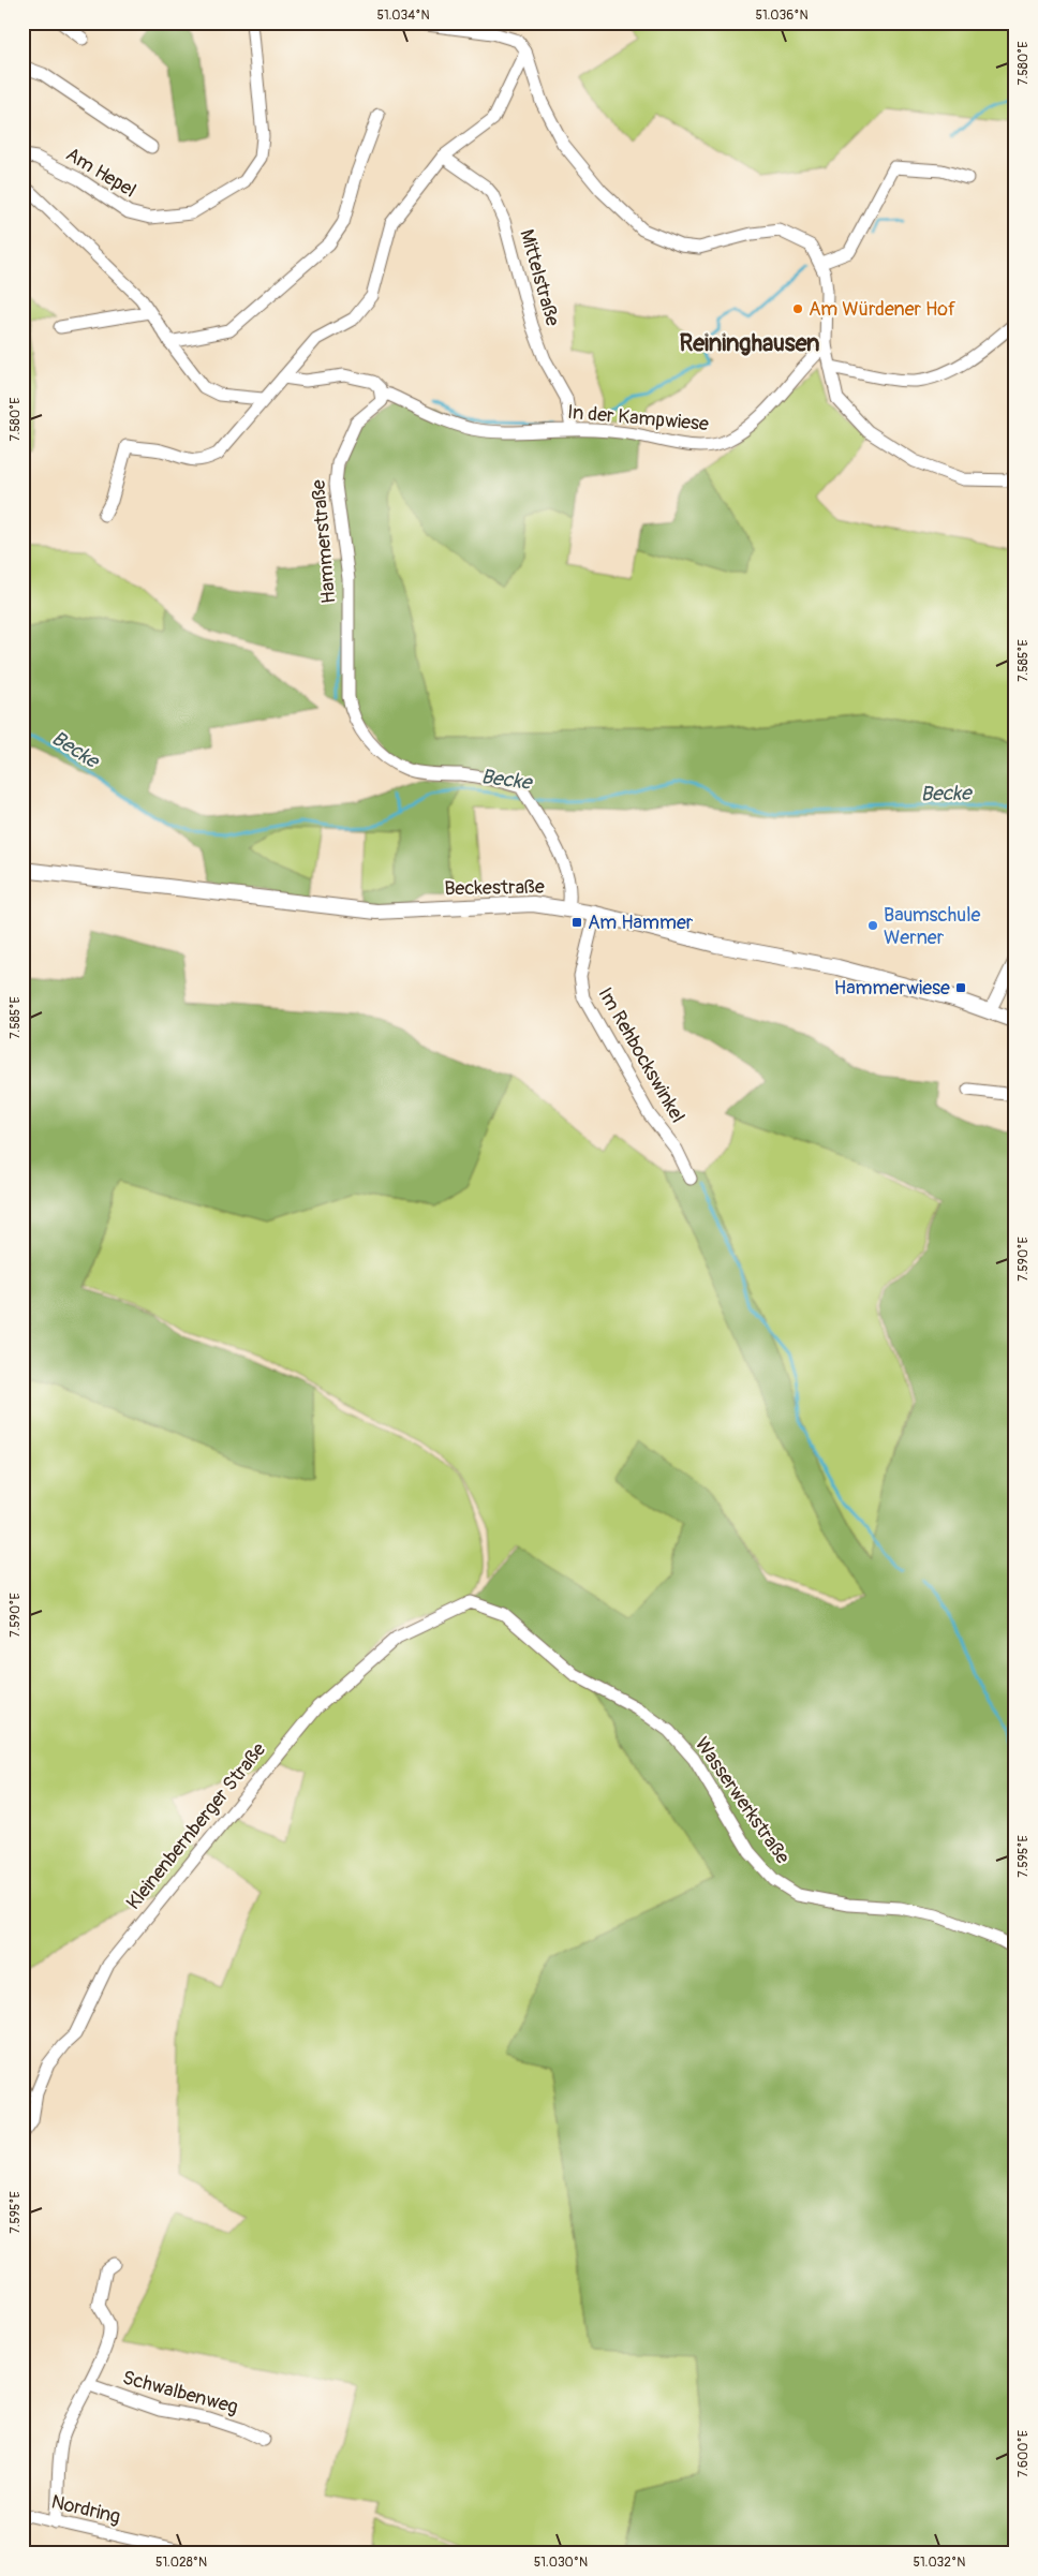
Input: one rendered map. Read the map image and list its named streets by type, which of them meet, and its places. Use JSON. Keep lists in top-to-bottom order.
{
  "streets": {
    "main road": ["Beckestraße"],
    "street": [
      "Am Hepel",
      "Mittelstraße",
      "In der Kampwiese",
      "Hammerstraße",
      "Im Rehbockswinkel",
      "Wasserwerkstraße",
      "Kleinenbernberger Straße",
      "Schwalbenweg",
      "Nordring"
    ]
  },
  "crossings": [
    ["Mittelstraße", "In der Kampwiese"],
    ["In der Kampwiese", "Hammerstraße"],
    ["Hammerstraße", "Beckestraße"],
    ["Beckestraße", "Im Rehbockswinkel"],
    ["Wasserwerkstraße", "Kleinenbernberger Straße"]
  ],
  "districts": ["Reininghausen"],
  "water": ["Becke"],
  "places": {
    "other": ["Am Würdener Hof", "Baumschule Werner"],
    "transit": ["Am Hammer", "Hammerwiese"]
  },
  "coordinates": [
    "51.034°N",
    "51.036°N",
    "7.580°E",
    "7.585°E",
    "7.590°E",
    "7.595°E",
    "7.600°E",
    "51.028°N",
    "51.030°N",
    "51.032°N"
  ]
}
